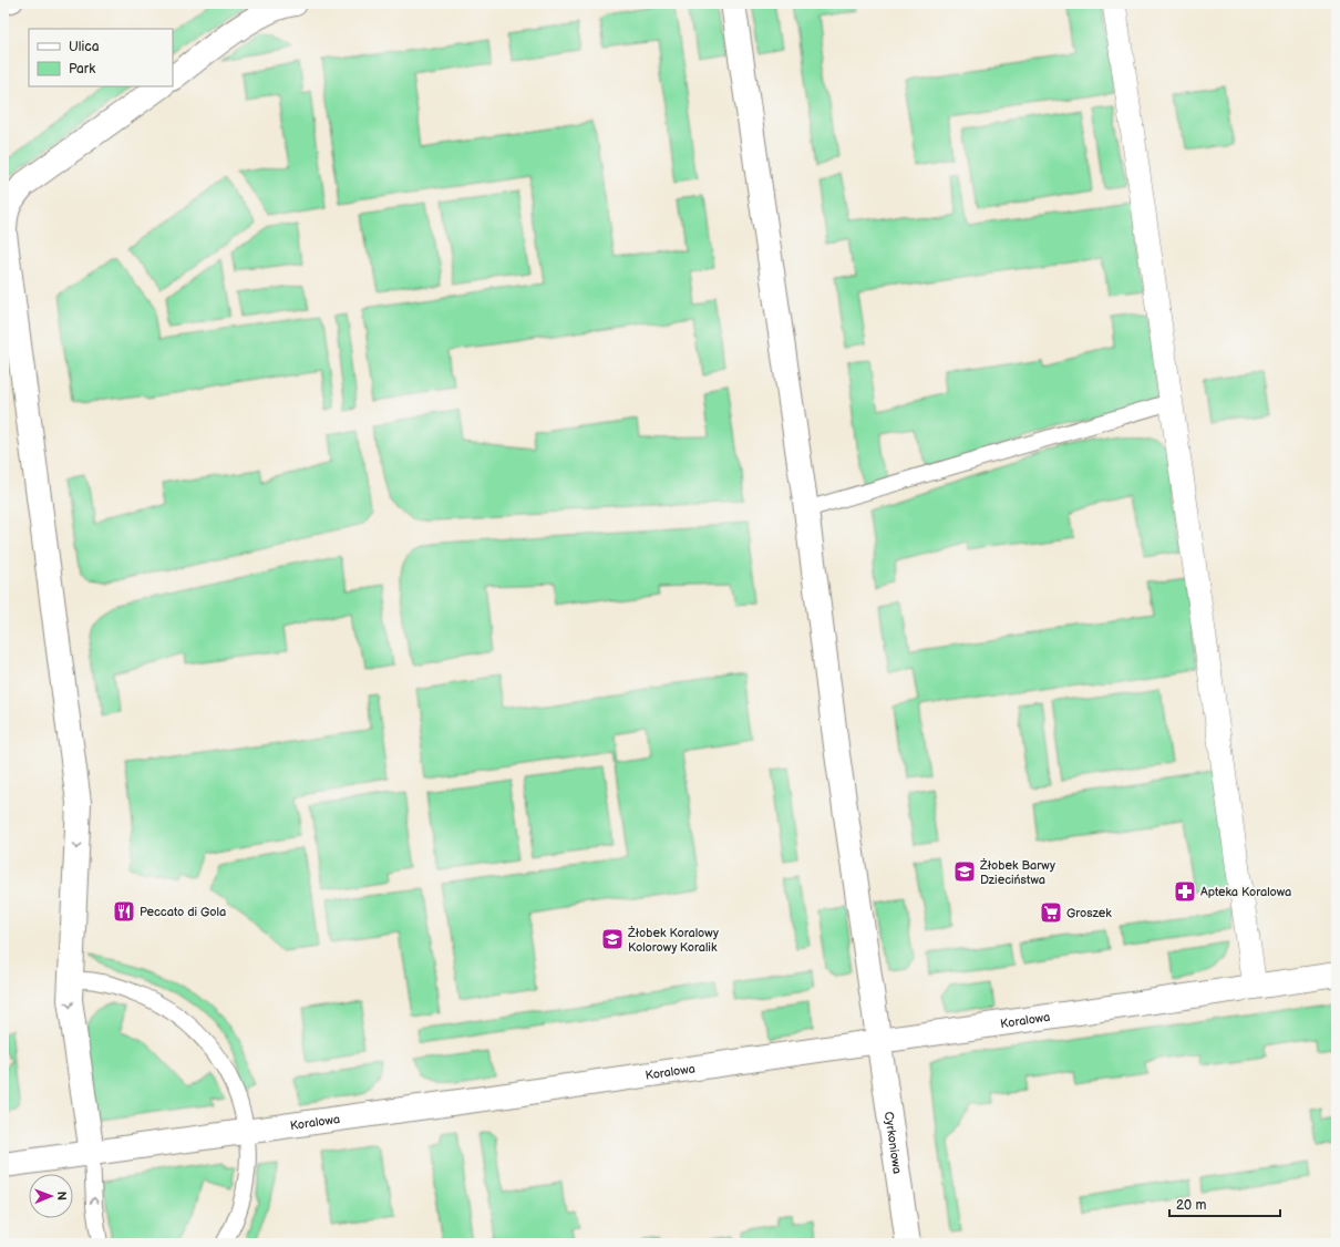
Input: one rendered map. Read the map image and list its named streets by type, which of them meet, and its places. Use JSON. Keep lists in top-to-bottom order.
{
  "streets": {
    "street": ["Koralowa", "Cyrkoniowa"]
  },
  "crossings": [
    ["Koralowa", "Cyrkoniowa"]
  ],
  "places": {
    "school or university": ["Żłobek Barwy Dzieciństwa", "Żłobek Koralowy Kolorowy Koralik"],
    "pharmacy": ["Apteka Koralowa"],
    "restaurant": ["Peccato di Gola"],
    "supermarket": ["Groszek"]
  },
  "legend": ["Ulica", "Park"],
  "scale_bar": "20 m",
  "north": "right"
}
